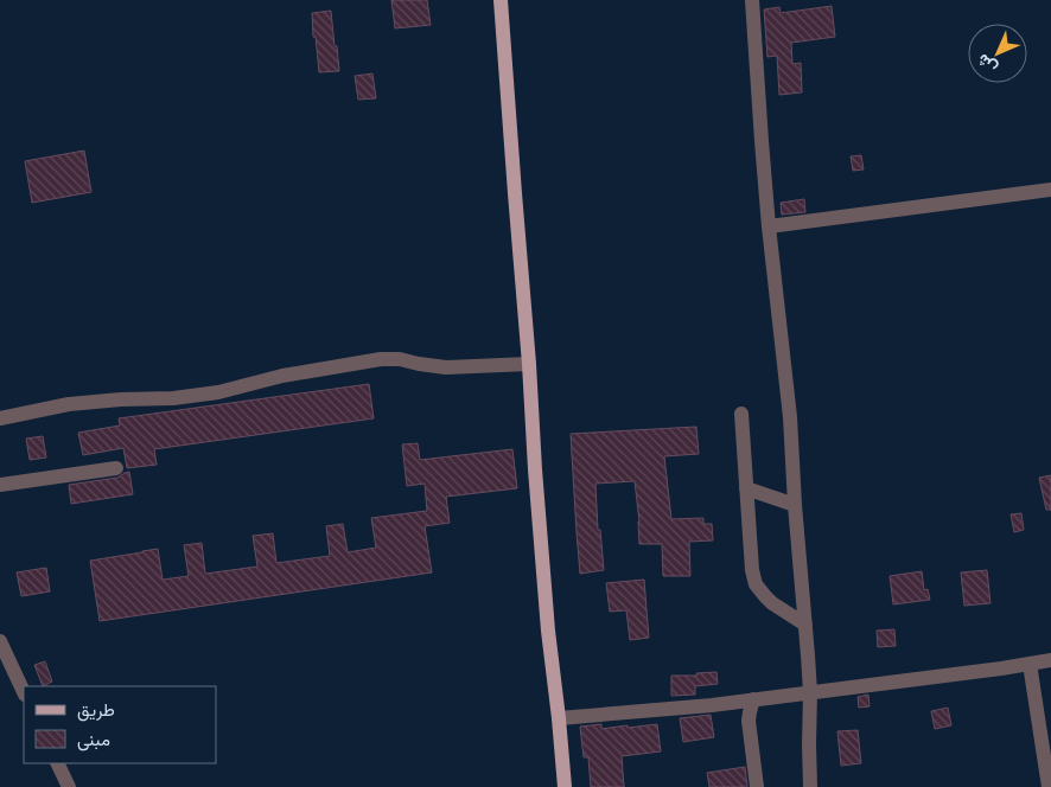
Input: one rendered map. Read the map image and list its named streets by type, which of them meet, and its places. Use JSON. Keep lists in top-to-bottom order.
{
  "legend": ["طريق", "مبنى"],
  "north": "bottom left"
}
